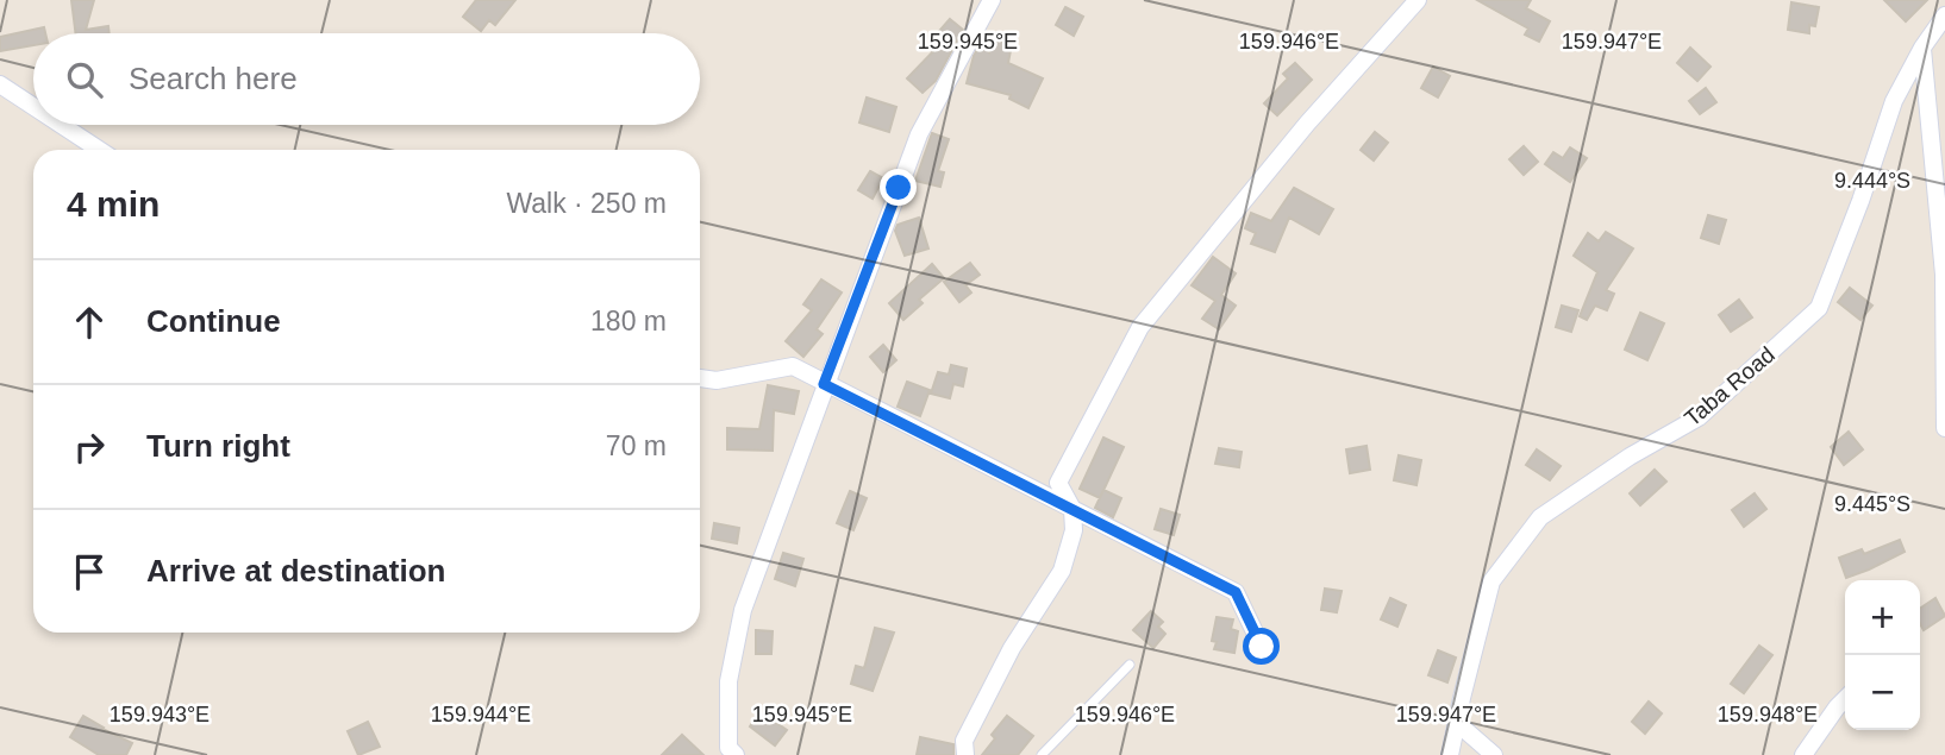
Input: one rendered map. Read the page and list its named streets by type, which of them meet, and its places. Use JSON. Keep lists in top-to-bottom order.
{
  "streets": {
    "street": ["Taba Road"]
  },
  "page": {
    "search": "Search here",
    "heading": ["4 min", "Walk · 250 m"],
    "list": [
      ["Continue", "180 m"],
      ["Turn right", "70 m"],
      "Arrive at destination"
    ],
    "map_buttons": ["+", "−"]
  },
  "coordinates": [
    "159.945°E",
    "159.946°E",
    "159.947°E",
    "9.444°S",
    "9.445°S",
    "159.943°E",
    "159.944°E",
    "159.948°E"
  ]
}
